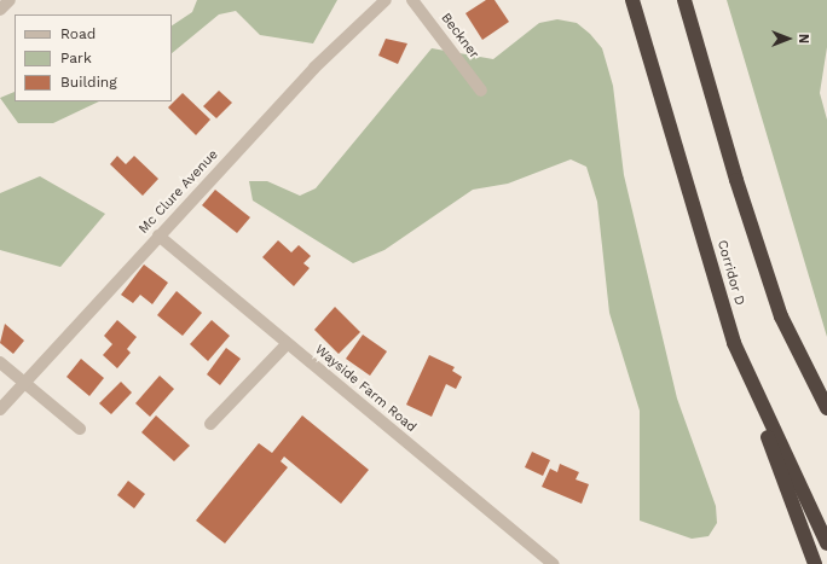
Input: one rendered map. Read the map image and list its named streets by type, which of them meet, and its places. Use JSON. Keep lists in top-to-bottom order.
{
  "streets": {
    "highway": ["Corridor D"],
    "street": ["Beckner", "Mc Clure Avenue", "Wayside Farm Road"]
  },
  "crossings": [
    ["Mc Clure Avenue", "Wayside Farm Road"]
  ],
  "legend": ["Road", "Park", "Building"],
  "north": "right"
}
